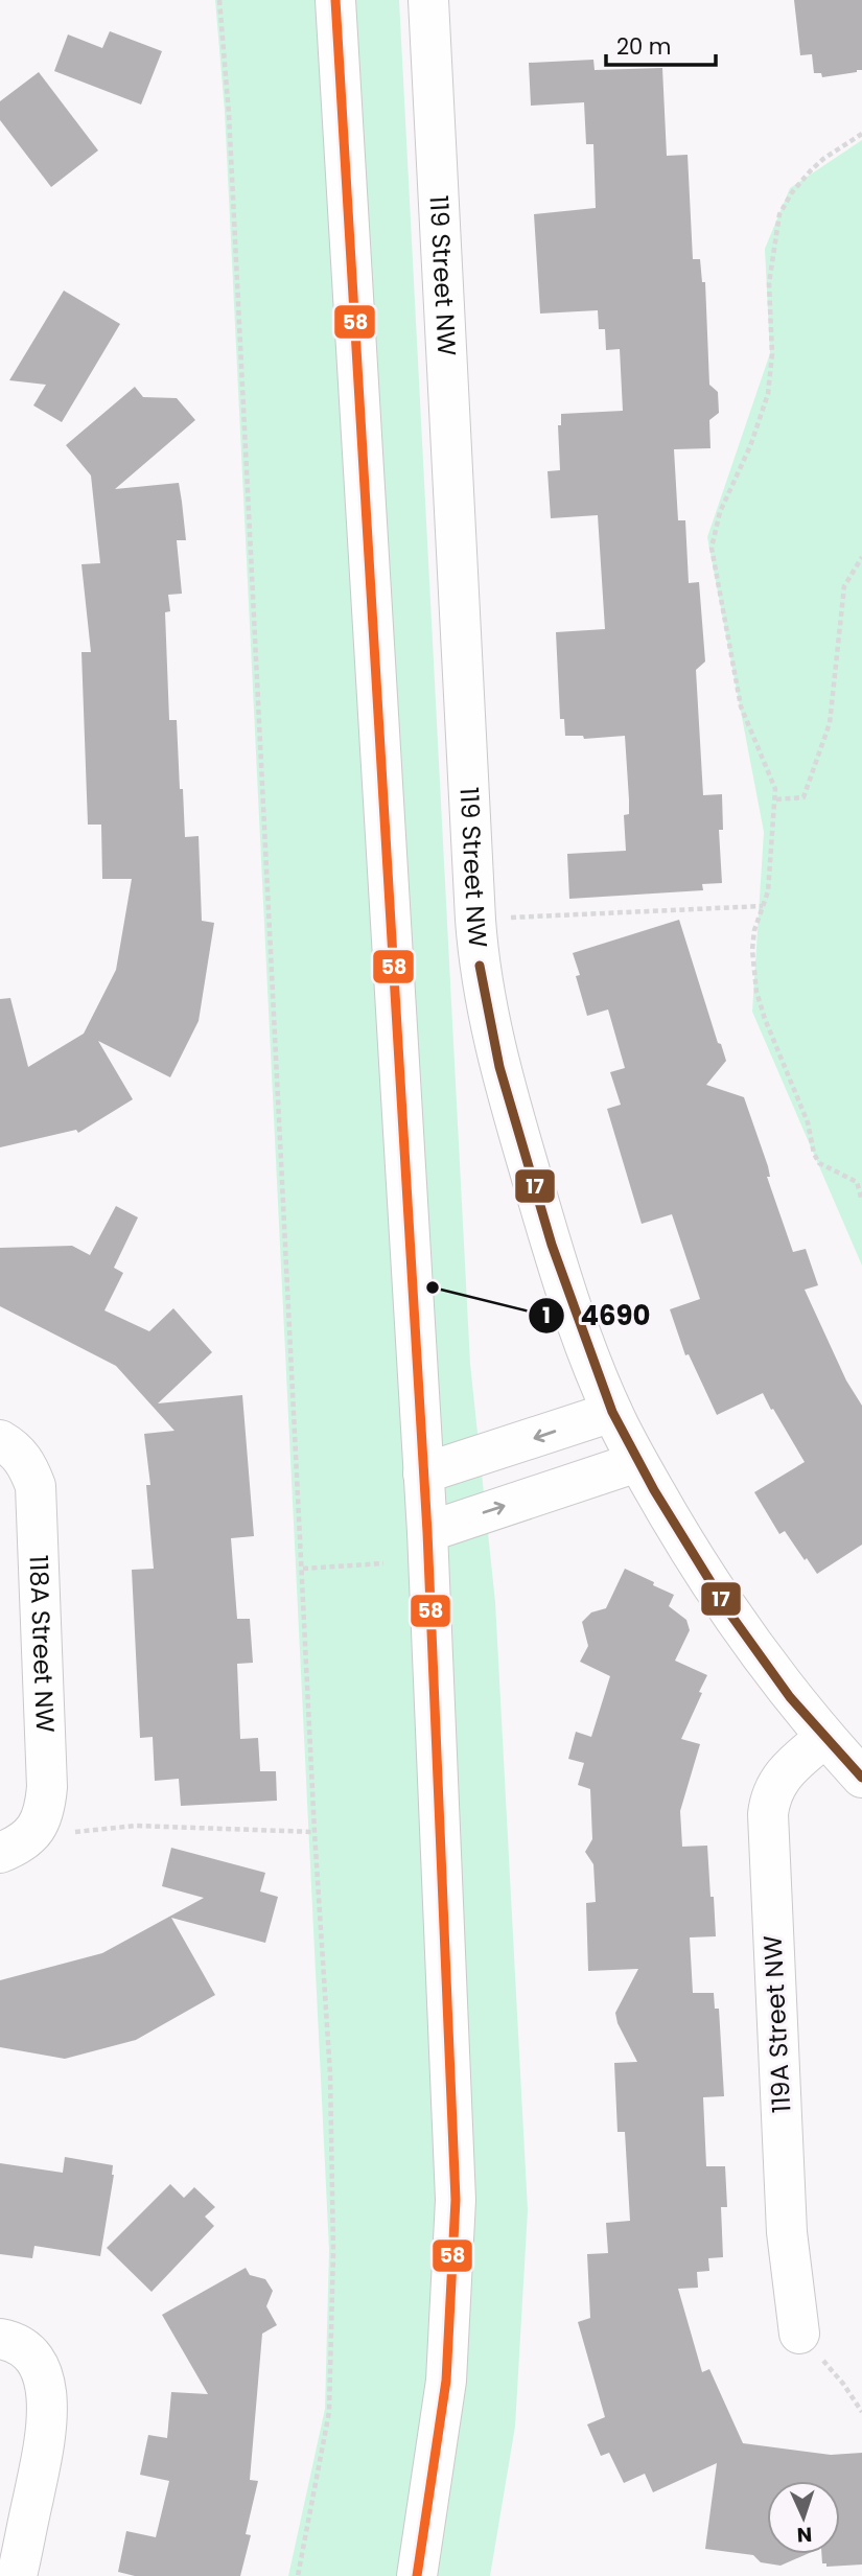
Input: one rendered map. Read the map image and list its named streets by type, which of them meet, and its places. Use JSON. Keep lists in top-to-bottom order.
{
  "streets": {
    "street": ["119 Street NW", "118A Street NW", "119A Street NW"]
  },
  "crossings": [
    ["119 Street NW", "119A Street NW"]
  ],
  "places": ["4690"],
  "lines": ["transit line 58", "transit line 17"],
  "scale_bar": "20 m",
  "north": "bottom"
}
